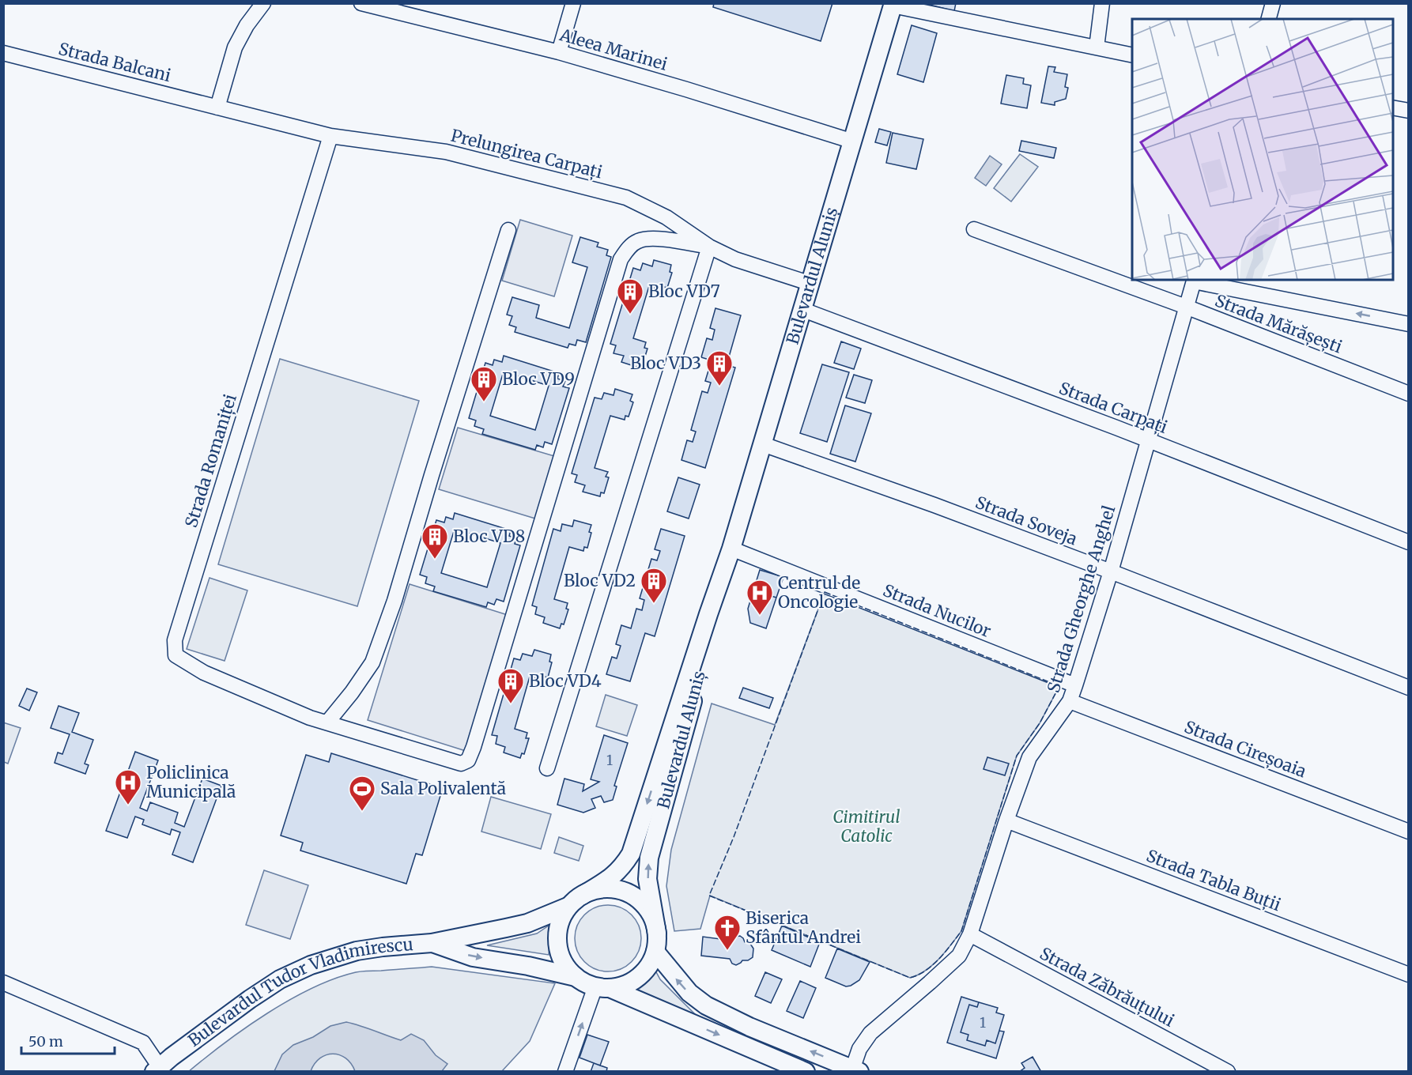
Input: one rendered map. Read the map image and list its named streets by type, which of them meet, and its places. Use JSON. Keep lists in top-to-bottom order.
{
  "streets": {
    "main road": ["Bulevardul Aluniș", "Bulevardul Tudor Vladimirescu"],
    "street": [
      "Aleea Marinei",
      "Strada Balcani",
      "Prelungirea Carpați",
      "Strada Mărășești",
      "Strada Carpați",
      "Strada Romaniței",
      "Strada Soveja",
      "Strada Gheorghe Anghel",
      "Strada Nucilor",
      "Strada Cireșoaia",
      "Strada Tabla Buții",
      "Strada Zăbrăuțului"
    ]
  },
  "crossings": [
    ["Aleea Marinei", "Bulevardul Aluniș"],
    ["Strada Balcani", "Prelungirea Carpați"],
    ["Prelungirea Carpați", "Bulevardul Aluniș"],
    ["Prelungirea Carpați", "Strada Romaniței"],
    ["Bulevardul Aluniș", "Strada Carpați"],
    ["Bulevardul Aluniș", "Strada Soveja"],
    ["Bulevardul Aluniș", "Strada Nucilor"],
    ["Bulevardul Aluniș", "Bulevardul Tudor Vladimirescu"],
    ["Strada Mărășești", "Strada Gheorghe Anghel"],
    ["Strada Carpați", "Strada Gheorghe Anghel"],
    ["Strada Soveja", "Strada Gheorghe Anghel"],
    ["Strada Gheorghe Anghel", "Strada Nucilor"],
    ["Strada Gheorghe Anghel", "Strada Cireșoaia"],
    ["Strada Gheorghe Anghel", "Strada Tabla Buții"],
    ["Strada Gheorghe Anghel", "Strada Zăbrăuțului"]
  ],
  "parks": ["Cimitirul Catolic"],
  "places": {
    "building": [
      "Bloc VD7",
      "Bloc VD3",
      "Bloc VD9",
      "Bloc VD8",
      "Bloc VD2",
      "Bloc VD4"
    ],
    "hospital": ["Centrul de Oncologie", "Policlinica Municipală"],
    "sports": ["Sala Polivalentă"],
    "church": ["Biserica Sfântul Andrei"]
  },
  "house_numbers": ["1", "1"],
  "scale_bar": "50 m"
}
